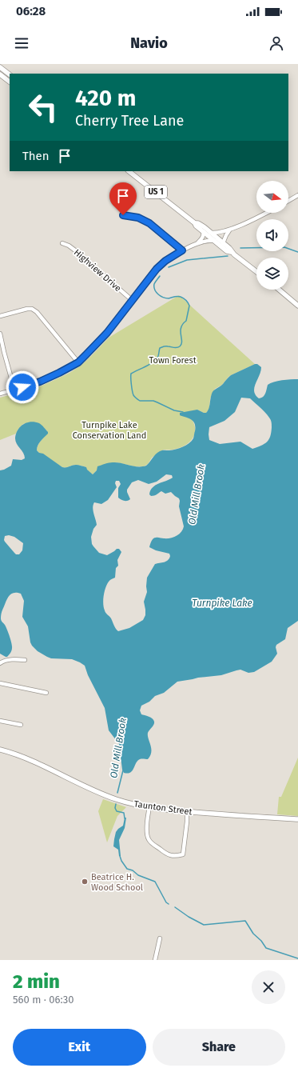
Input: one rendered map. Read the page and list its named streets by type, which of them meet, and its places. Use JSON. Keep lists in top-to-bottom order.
{
  "streets": {
    "main road": ["US 1", "Taunton Street"],
    "street": ["Highview Drive"]
  },
  "water": ["Old Mill Brook", "Turnpike Lake"],
  "parks": ["Town Forest", "Turnpike Lake Conservation Land"],
  "places": ["Beatrice H. Wood School"],
  "north": "right",
  "page": {
    "status": "06:28",
    "header": "Navio",
    "turn": ["420 m", "Cherry Tree Lane"],
    "then": "Then",
    "heading": ["2 min", "560 m · 06:30"],
    "buttons": ["Exit", "Share"]
  }
}
